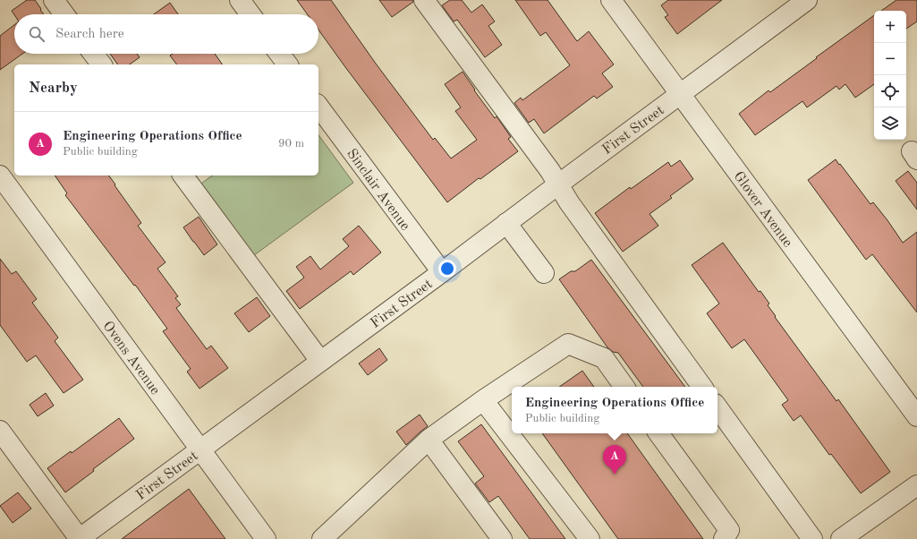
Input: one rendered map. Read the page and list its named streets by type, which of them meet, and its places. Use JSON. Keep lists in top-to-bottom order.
{
  "streets": {
    "street": [
      "First Street",
      "Sinclair Avenue",
      "Glover Avenue",
      "Ovens Avenue"
    ]
  },
  "crossings": [
    ["First Street", "Sinclair Avenue"],
    ["First Street", "Glover Avenue"],
    ["First Street", "Ovens Avenue"]
  ],
  "page": {
    "map_buttons": ["+", "−"],
    "search": "Search here",
    "heading": "Nearby",
    "list": [
      {
        "mark": "A",
        "name": "Engineering Operations Office",
        "note": "Public building",
        "value": "90 m"
      }
    ],
    "popup": ["Engineering Operations Office", "Public building"],
    "pins": "A"
  }
}
